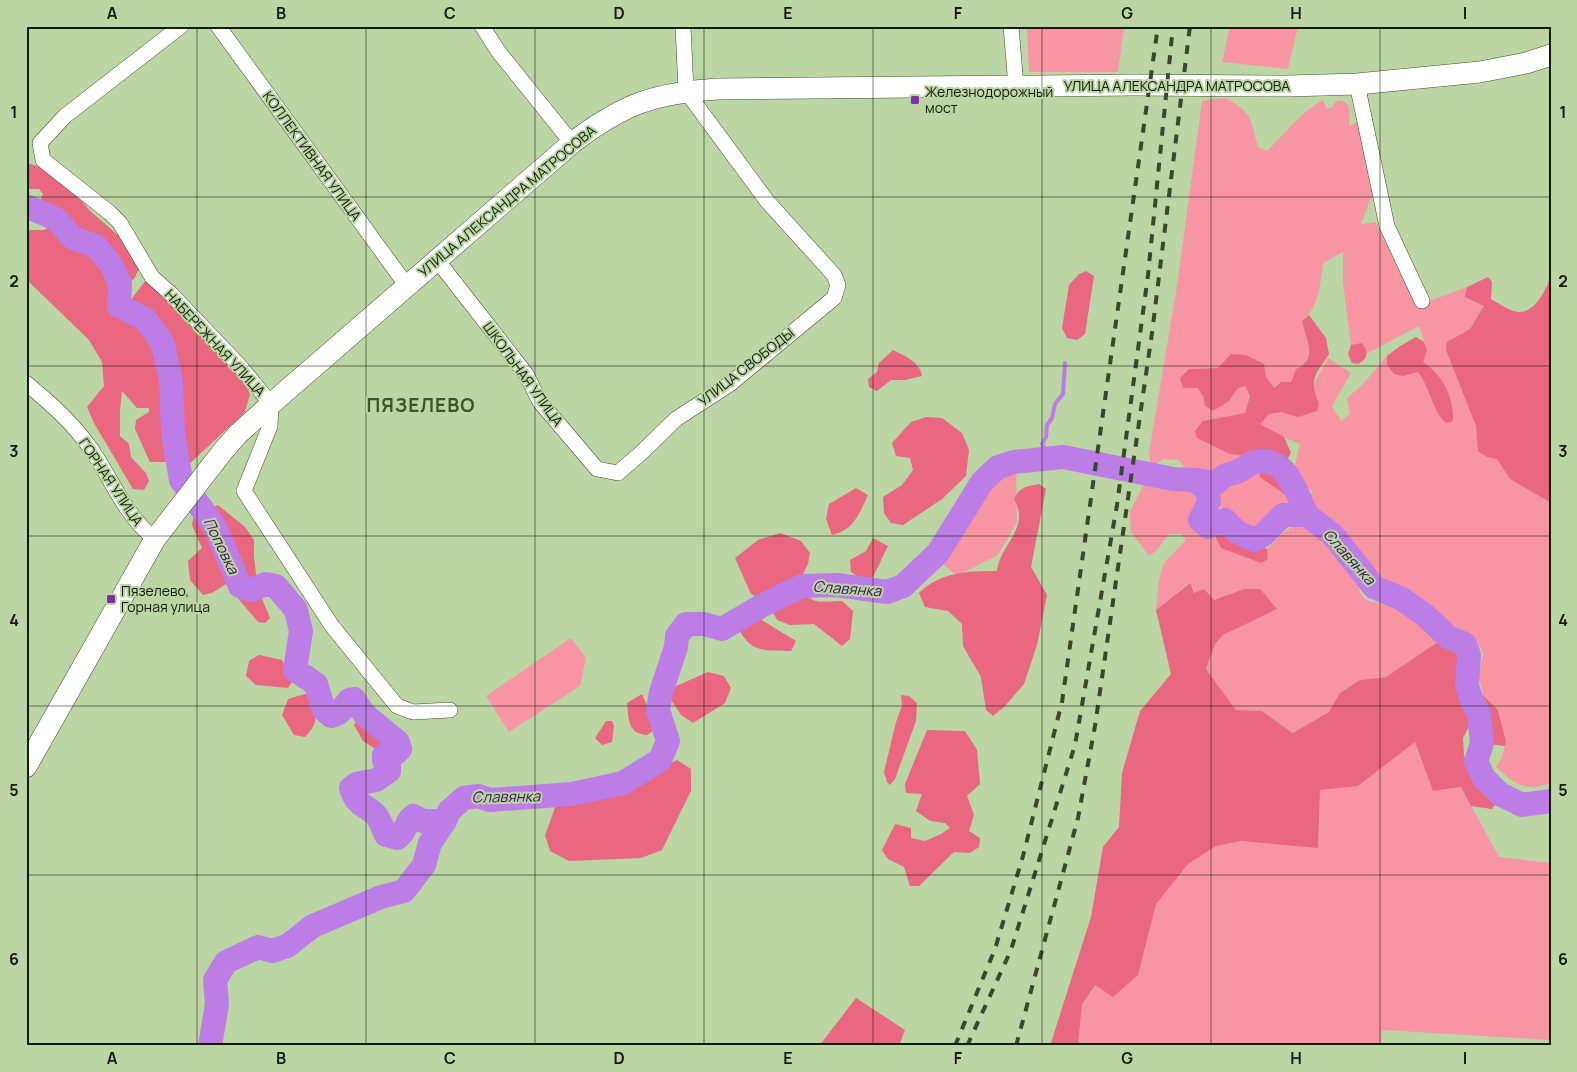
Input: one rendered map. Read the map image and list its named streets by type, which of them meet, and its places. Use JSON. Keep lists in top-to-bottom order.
{
  "streets": {
    "main road": ["УЛИЦА АЛЕКСАНДРА МАТРОСОВА"],
    "street": [
      "КОЛЛЕКТИВНАЯ УЛИЦА",
      "НАБЕРЕЖНАЯ УЛИЦА",
      "УЛИЦА СВОБОДЫ",
      "ШКОЛЬНАЯ УЛИЦА",
      "ГОРНАЯ УЛИЦА"
    ]
  },
  "crossings": [
    ["УЛИЦА АЛЕКСАНДРА МАТРОСОВА", "КОЛЛЕКТИВНАЯ УЛИЦА"],
    ["УЛИЦА АЛЕКСАНДРА МАТРОСОВА", "НАБЕРЕЖНАЯ УЛИЦА"],
    ["УЛИЦА АЛЕКСАНДРА МАТРОСОВА", "УЛИЦА СВОБОДЫ"],
    ["УЛИЦА АЛЕКСАНДРА МАТРОСОВА", "ШКОЛЬНАЯ УЛИЦА"],
    ["УЛИЦА АЛЕКСАНДРА МАТРОСОВА", "ГОРНАЯ УЛИЦА"],
    ["УЛИЦА СВОБОДЫ", "ШКОЛЬНАЯ УЛИЦА"]
  ],
  "districts": ["ПЯЗЕЛЕВО"],
  "water": ["Поповка", "Славянка"],
  "places": {
    "transit": ["Железнодорожный мост", "Пязелево, Горная улица"]
  },
  "grid": {
    "columns": [
      "A",
      "B",
      "C",
      "D",
      "E",
      "F",
      "G",
      "H",
      "I"
    ],
    "rows": [
      "1",
      "2",
      "3",
      "4",
      "5",
      "6"
    ]
  }
}
